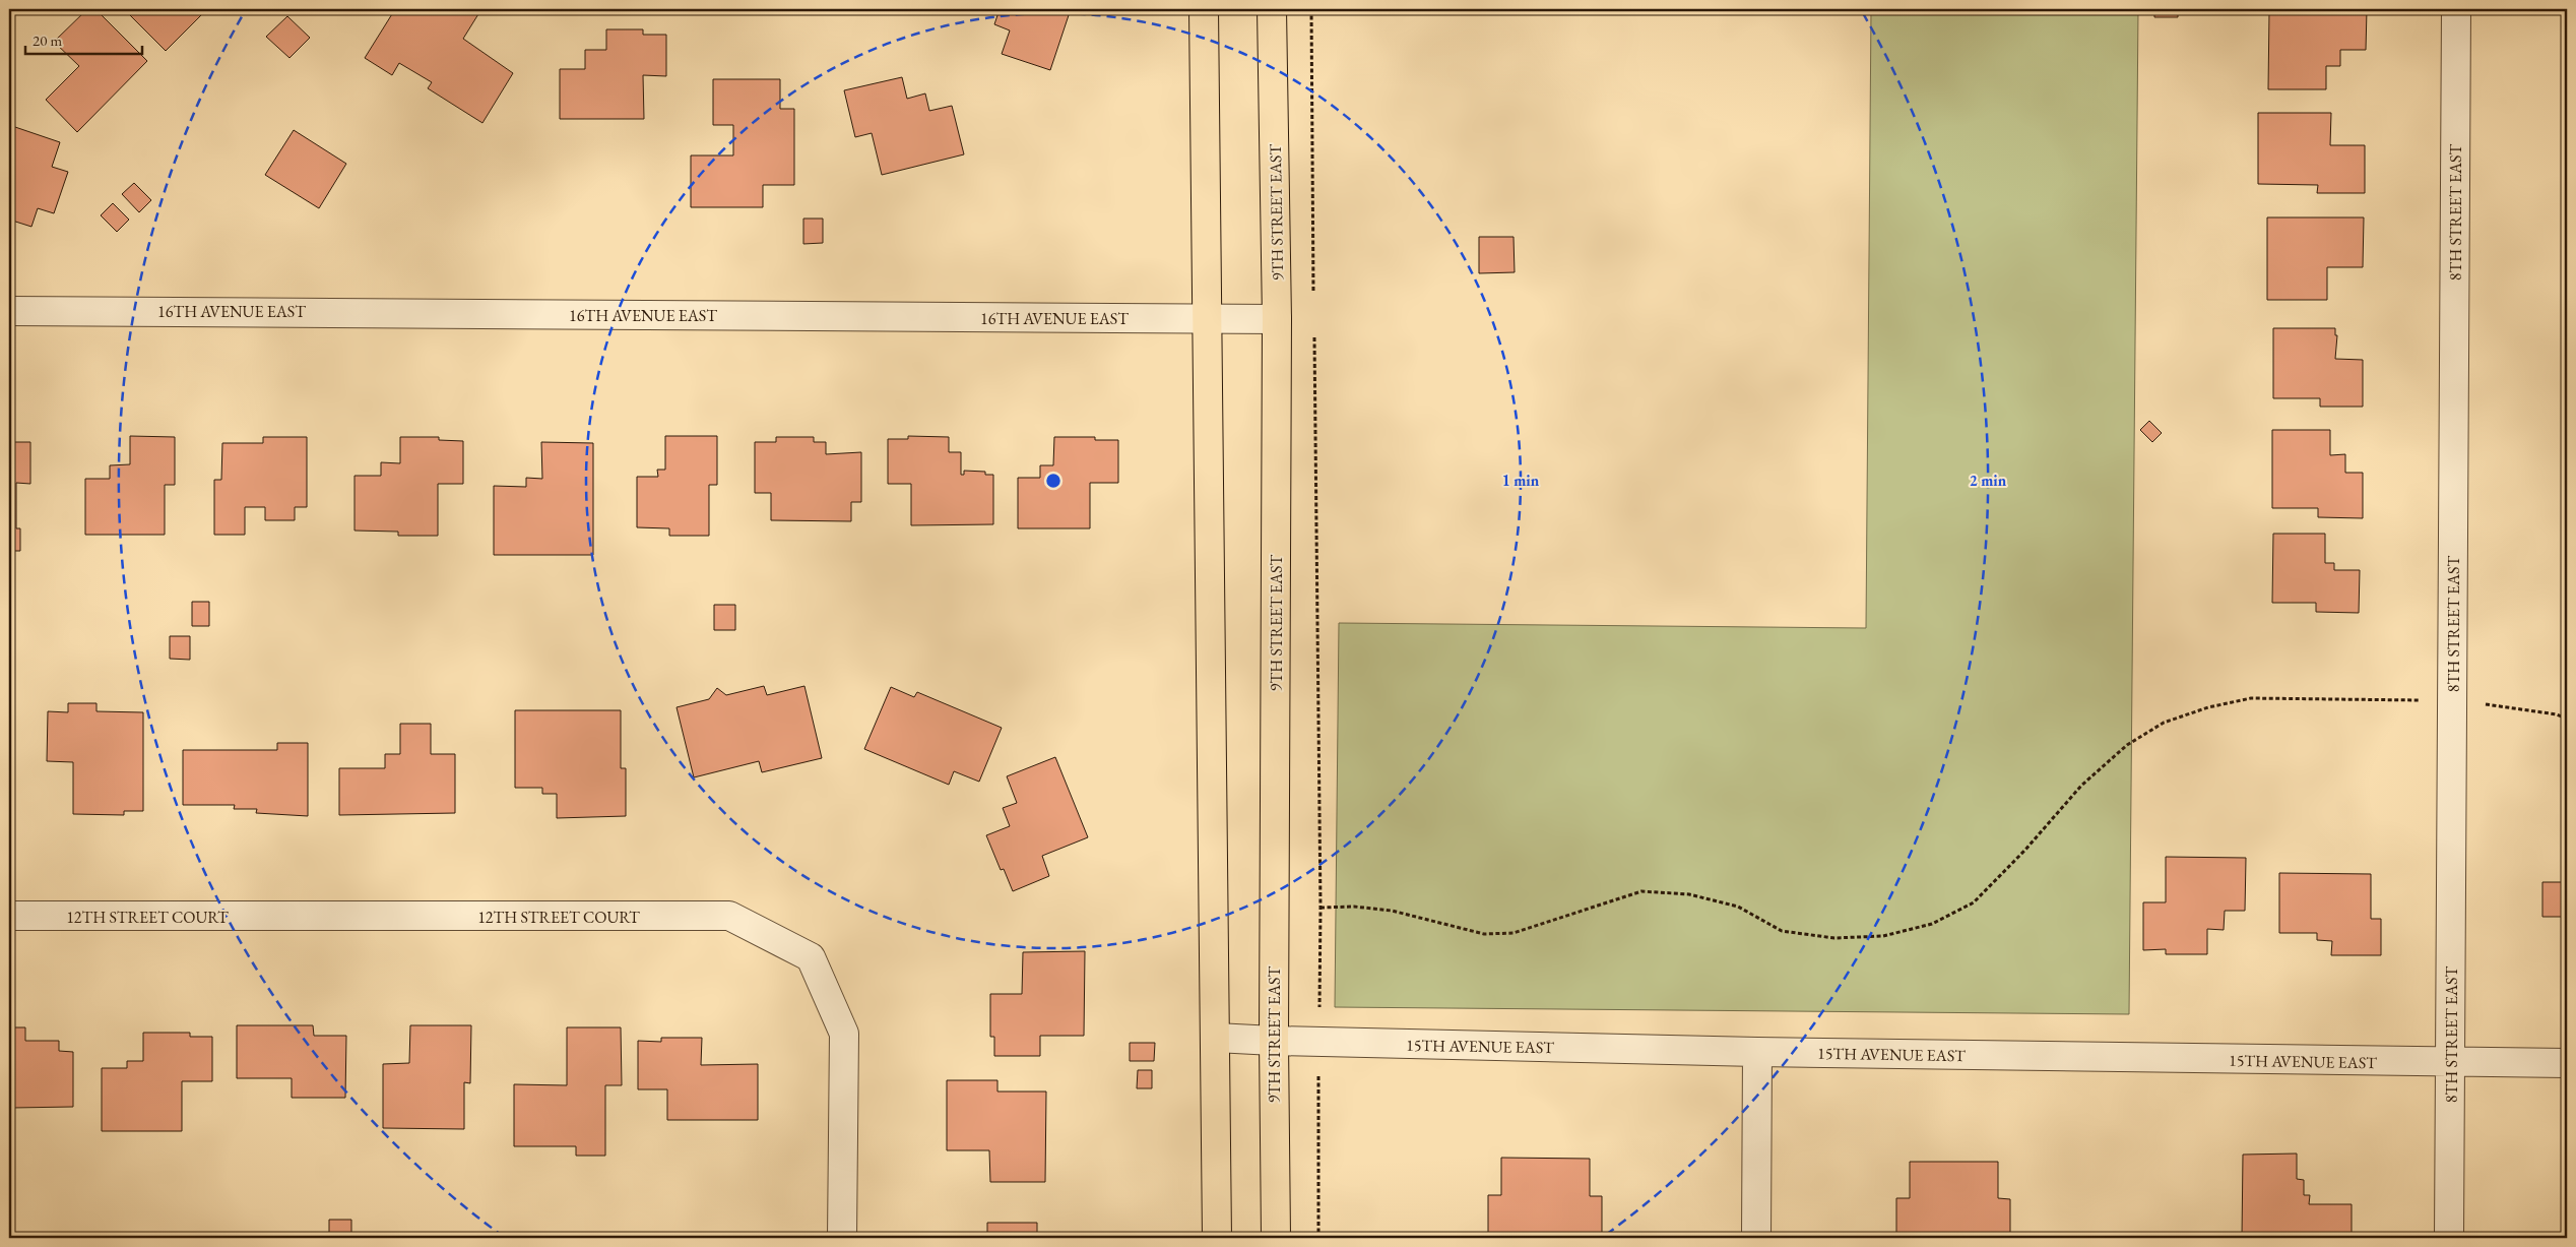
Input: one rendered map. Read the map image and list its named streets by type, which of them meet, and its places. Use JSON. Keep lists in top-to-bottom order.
{
  "streets": {
    "main road": ["9TH STREET EAST"],
    "street": [
      "8TH STREET EAST",
      "16TH AVENUE EAST",
      "12TH STREET COURT",
      "15TH AVENUE EAST"
    ]
  },
  "crossings": [
    ["9TH STREET EAST", "16TH AVENUE EAST"],
    ["9TH STREET EAST", "15TH AVENUE EAST"],
    ["8TH STREET EAST", "15TH AVENUE EAST"]
  ],
  "scale_bar": "20 m",
  "rings": ["1 min", "2 min"]
}
